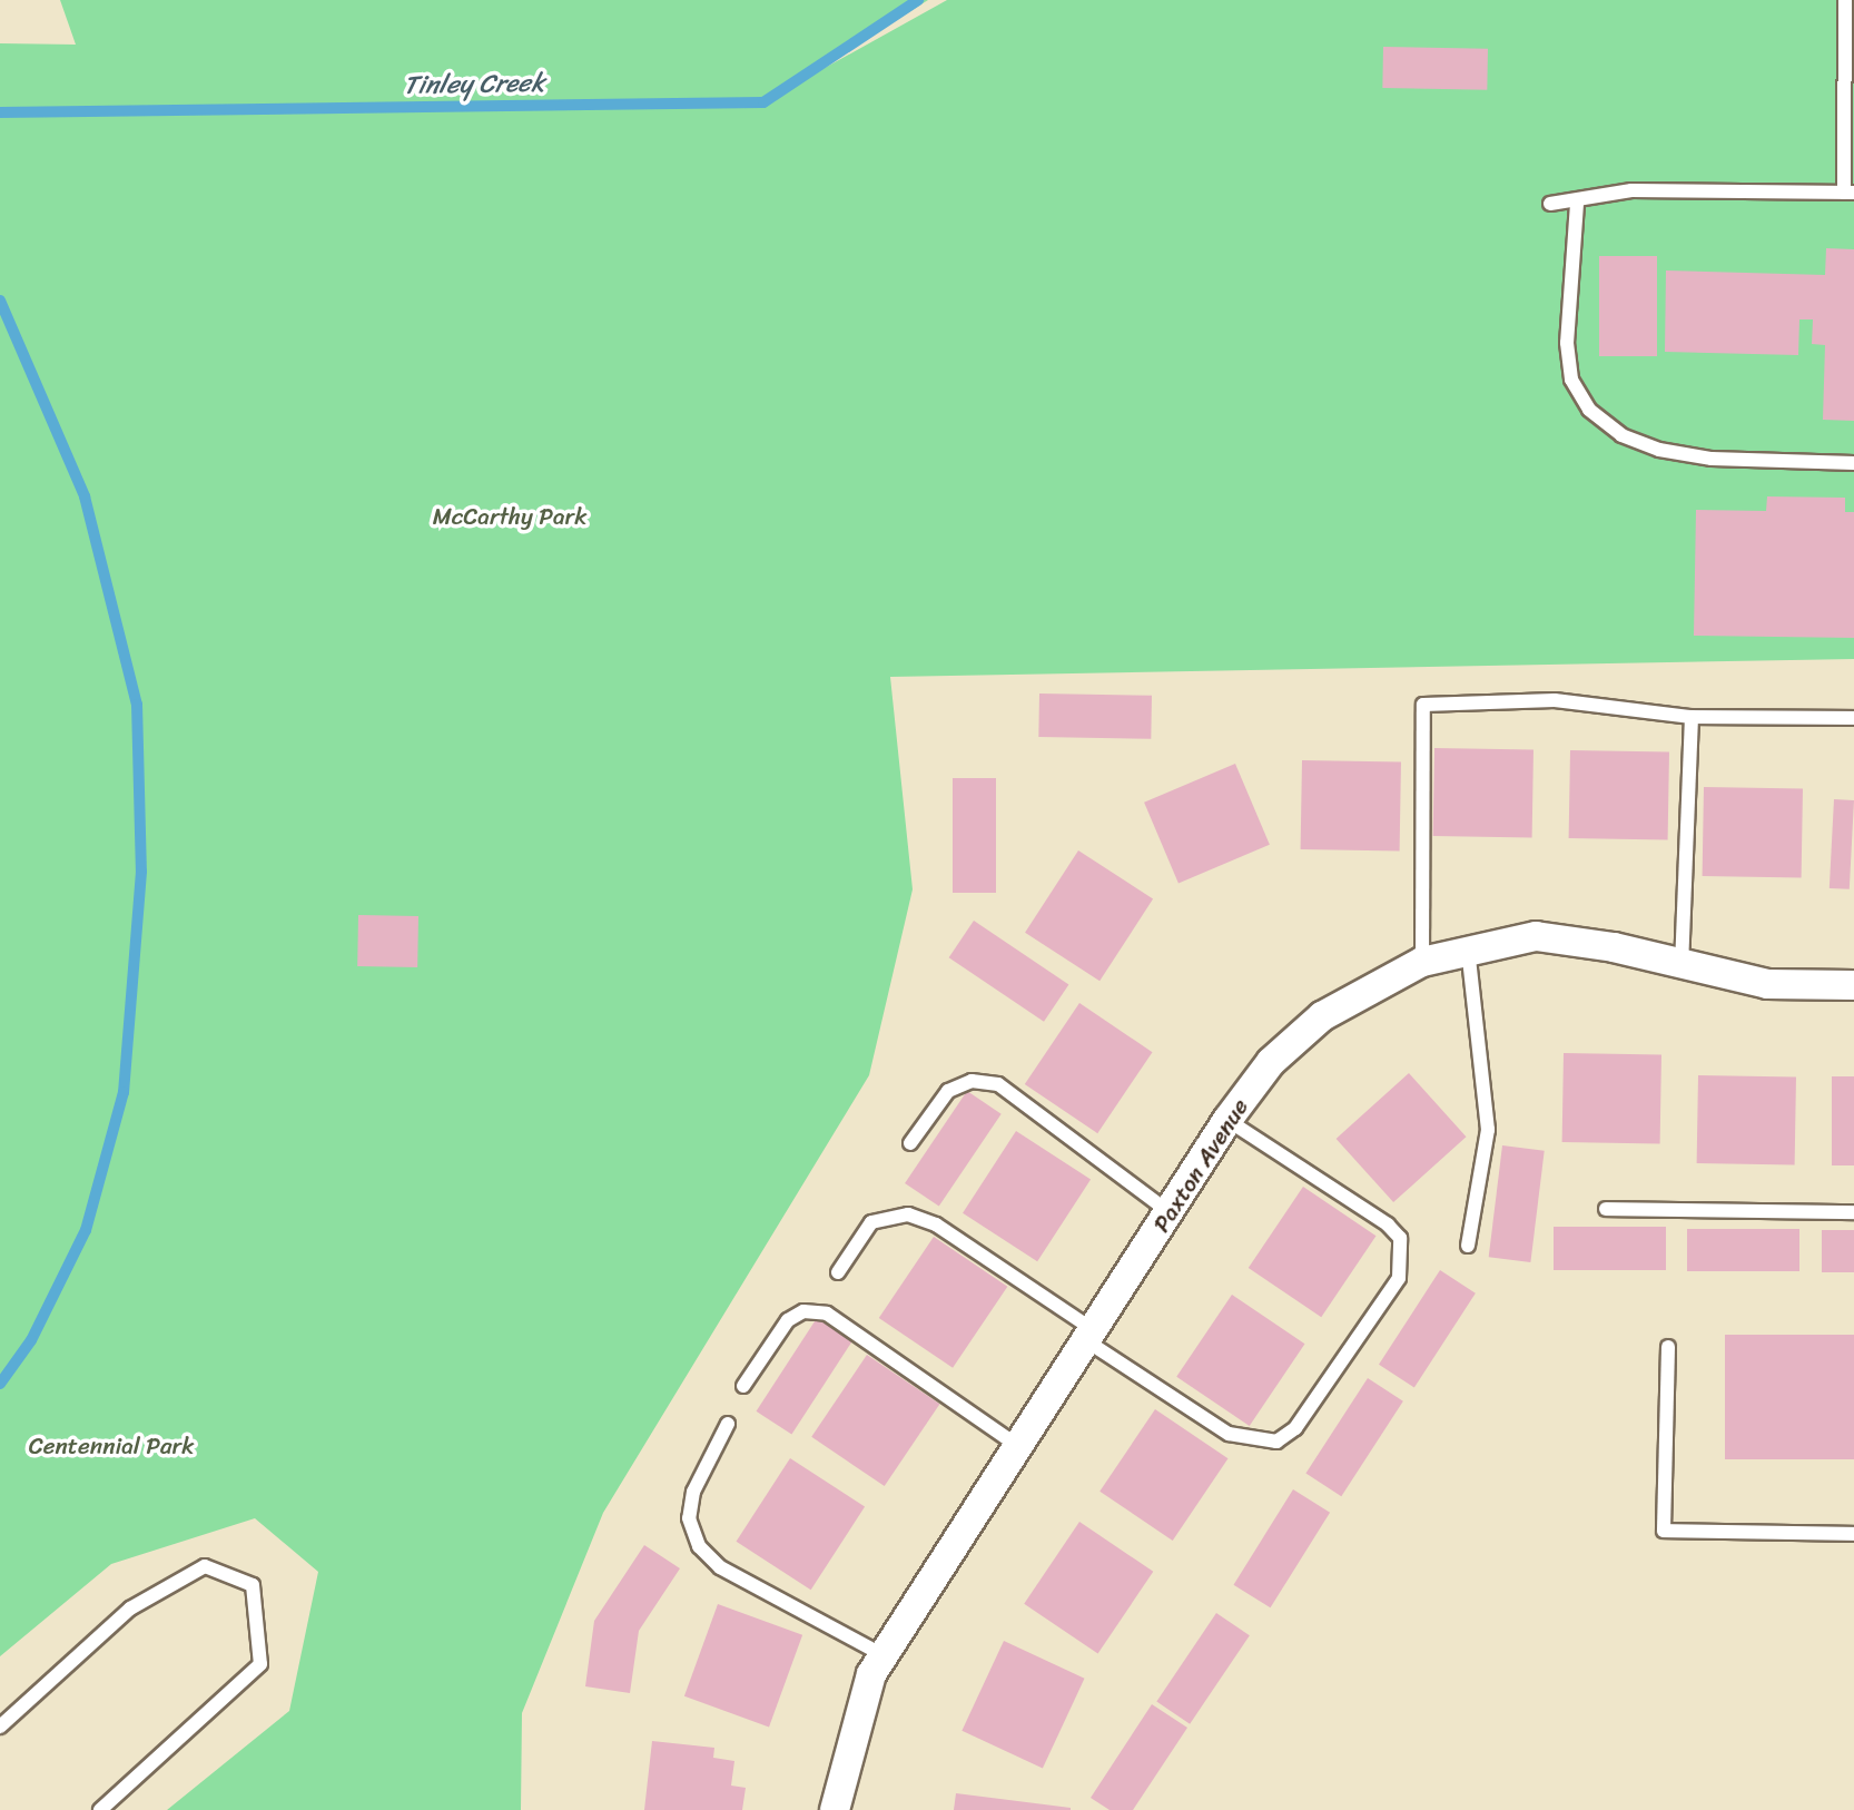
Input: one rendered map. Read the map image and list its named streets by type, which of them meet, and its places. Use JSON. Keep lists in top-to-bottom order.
{
  "streets": {
    "street": ["Paxton Avenue"]
  },
  "water": ["Tinley Creek"],
  "parks": ["McCarthy Park", "Centennial Park"]
}
